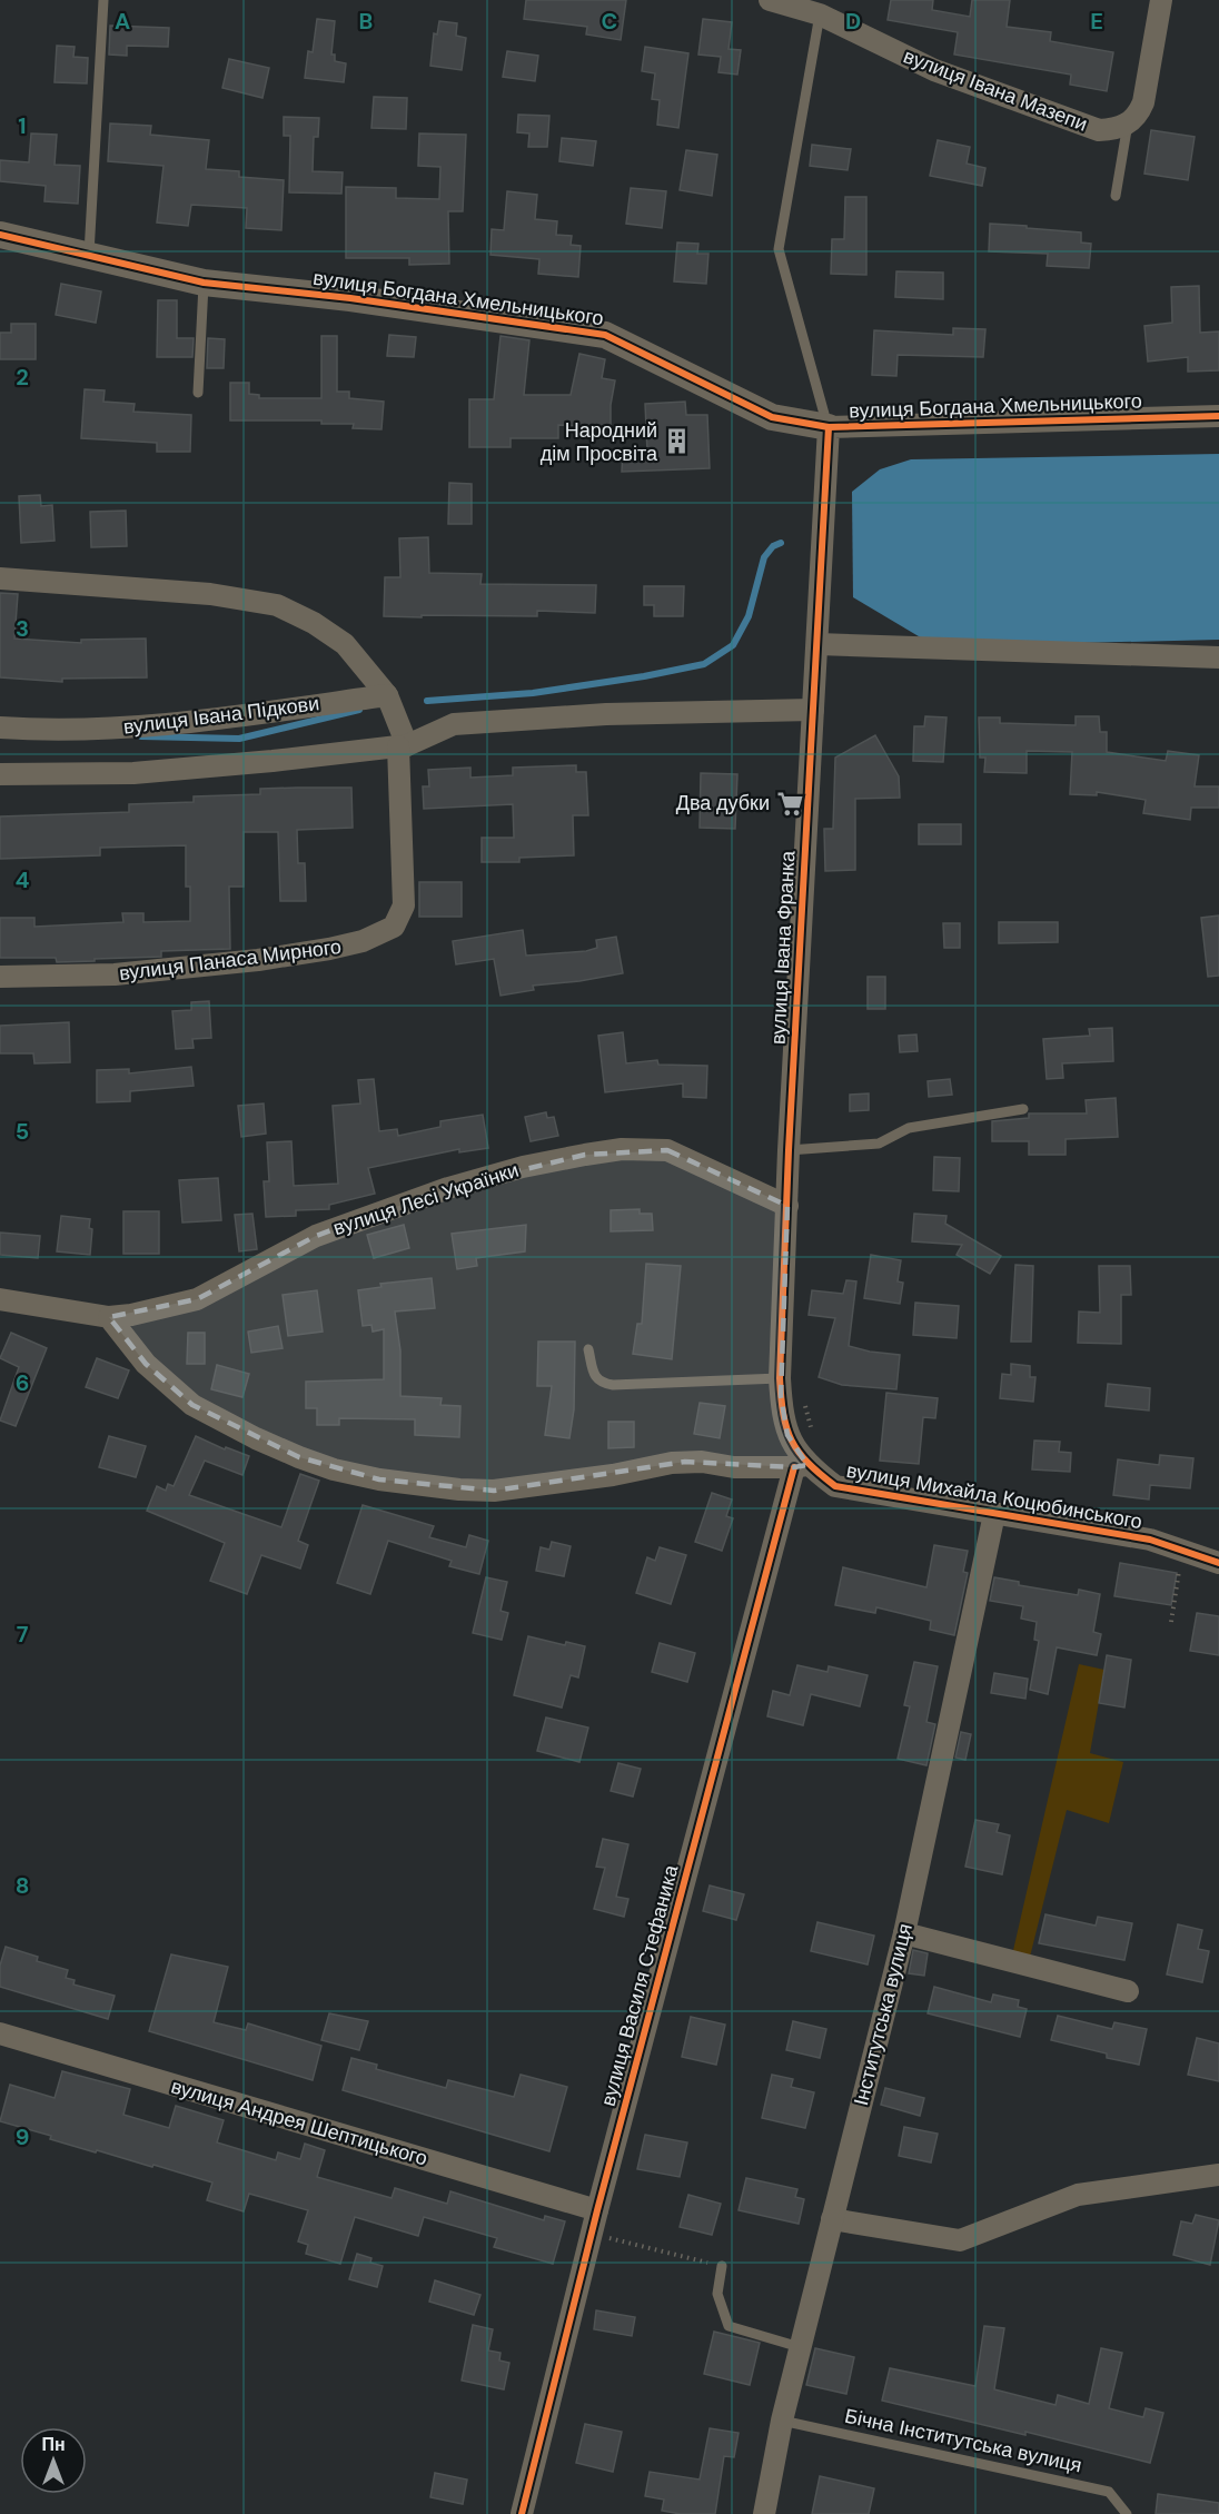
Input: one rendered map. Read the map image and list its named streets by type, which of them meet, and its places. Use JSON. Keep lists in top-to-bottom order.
{
  "streets": {
    "street": [
      "вулиця Івана Мазепи",
      "вулиця Богдана Хмельницького",
      "вулиця Івана Підкови",
      "вулиця Івана Франка",
      "вулиця Панаса Мирного",
      "вулиця Лесі Українки",
      "вулиця Михайла Коцюбинського",
      "вулиця Василя Стефаника",
      "Інститутська вулиця",
      "вулиця Андрея Шептицького"
    ],
    "lane": ["Бічна Інститутська вулиця"]
  },
  "crossings": [
    ["вулиця Богдана Хмельницького", "вулиця Івана Франка"],
    ["вулиця Івана Франка", "вулиця Лесі Українки"],
    ["вулиця Івана Франка", "вулиця Михайла Коцюбинського"],
    ["вулиця Івана Франка", "вулиця Василя Стефаника"],
    ["вулиця Михайла Коцюбинського", "вулиця Василя Стефаника"],
    ["вулиця Михайла Коцюбинського", "Інститутська вулиця"],
    ["вулиця Василя Стефаника", "вулиця Андрея Шептицького"],
    ["Інститутська вулиця", "Бічна Інститутська вулиця"]
  ],
  "places": {
    "building": ["Народний дім Просвіта"],
    "supermarket": ["Два дубки"]
  },
  "north": "top",
  "grid": {
    "columns": [
      "A",
      "B",
      "C",
      "D",
      "E"
    ],
    "rows": [
      "1",
      "2",
      "3",
      "4",
      "5",
      "6",
      "7",
      "8",
      "9"
    ]
  }
}
